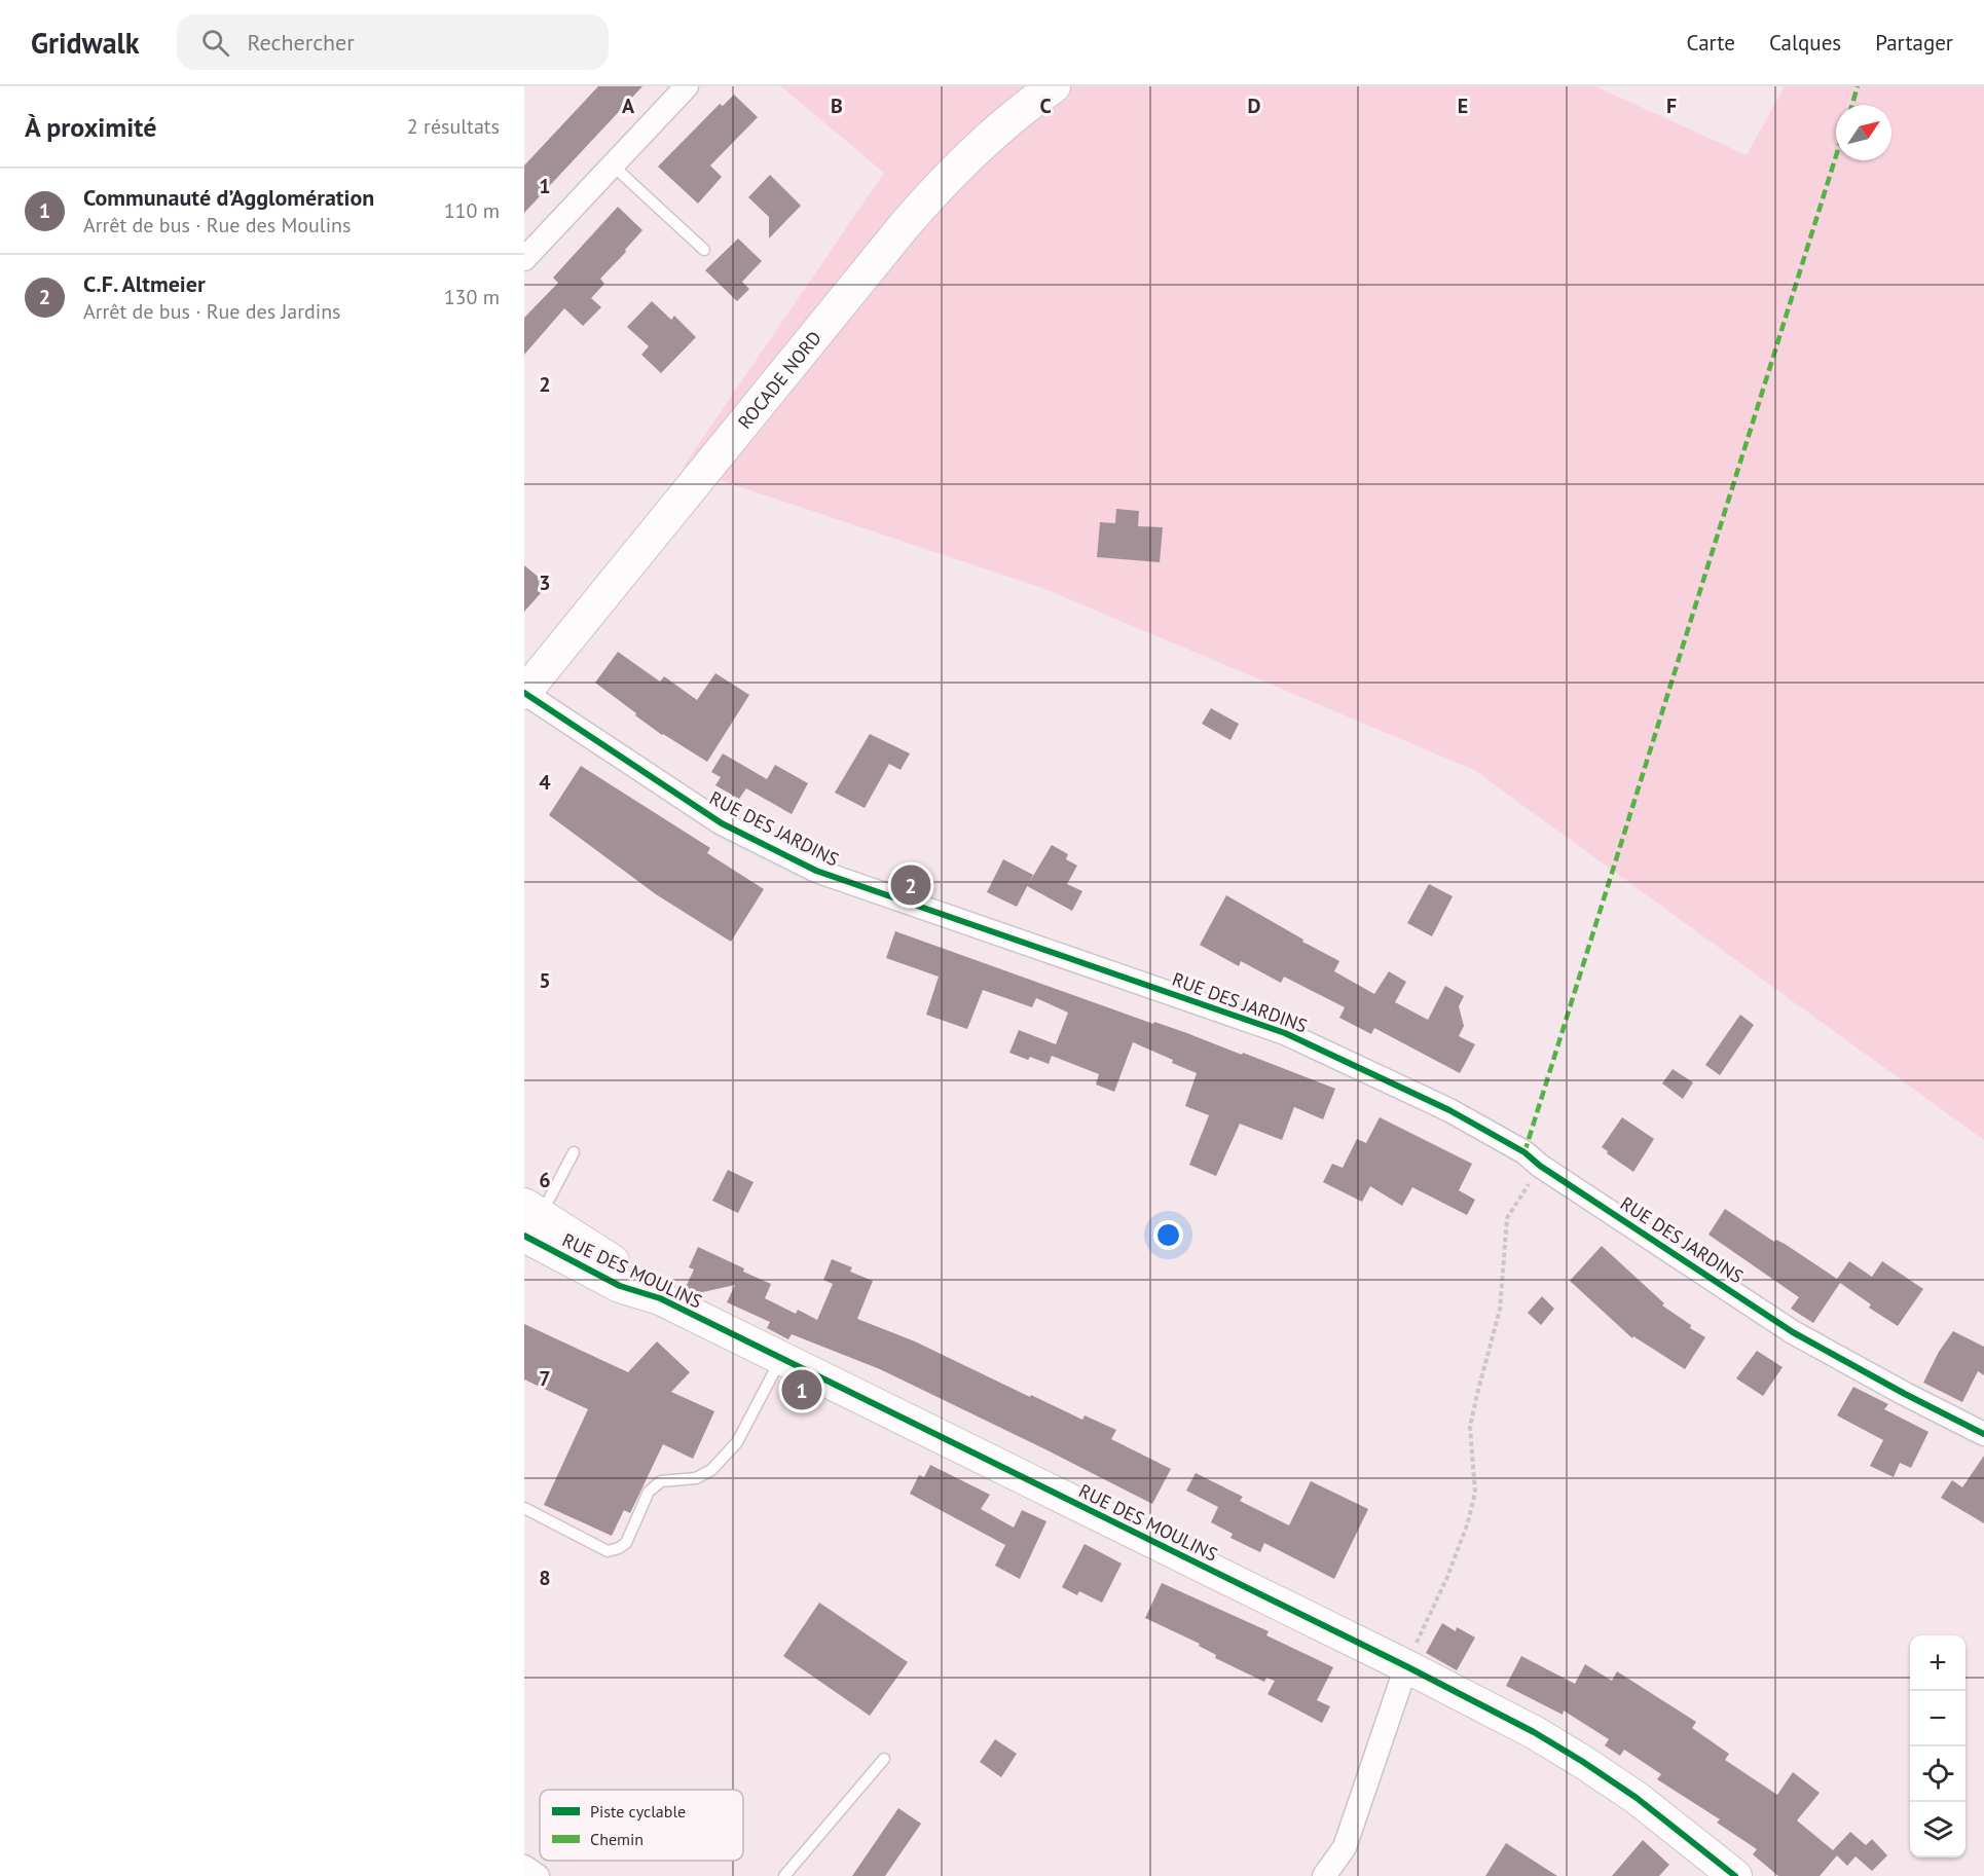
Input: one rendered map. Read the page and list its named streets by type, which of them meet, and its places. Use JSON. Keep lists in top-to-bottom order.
{
  "streets": {
    "main road": ["ROCADE NORD", "RUE DES MOULINS"],
    "street": ["RUE DES JARDINS"]
  },
  "crossings": [
    ["ROCADE NORD", "RUE DES JARDINS"]
  ],
  "legend": ["Piste cyclable", "Chemin"],
  "north": "top right",
  "page": {
    "header": "Gridwalk",
    "search": "Rechercher",
    "nav": ["Carte", "Calques", "Partager"],
    "heading": ["À proximité", "2 résultats"],
    "list": [
      {
        "mark": "1",
        "name": "Communauté d’Agglomération",
        "note": "Arrêt de bus · Rue des Moulins",
        "value": "110 m"
      },
      {
        "mark": "2",
        "name": "C.F. Altmeier",
        "note": "Arrêt de bus · Rue des Jardins",
        "value": "130 m"
      }
    ],
    "pins": ["2", "1"],
    "map_buttons": ["+", "−"]
  },
  "grid": {
    "columns": [
      "A",
      "B",
      "C",
      "D",
      "E",
      "F"
    ],
    "rows": [
      "1",
      "2",
      "3",
      "4",
      "5",
      "6",
      "7",
      "8"
    ]
  }
}
